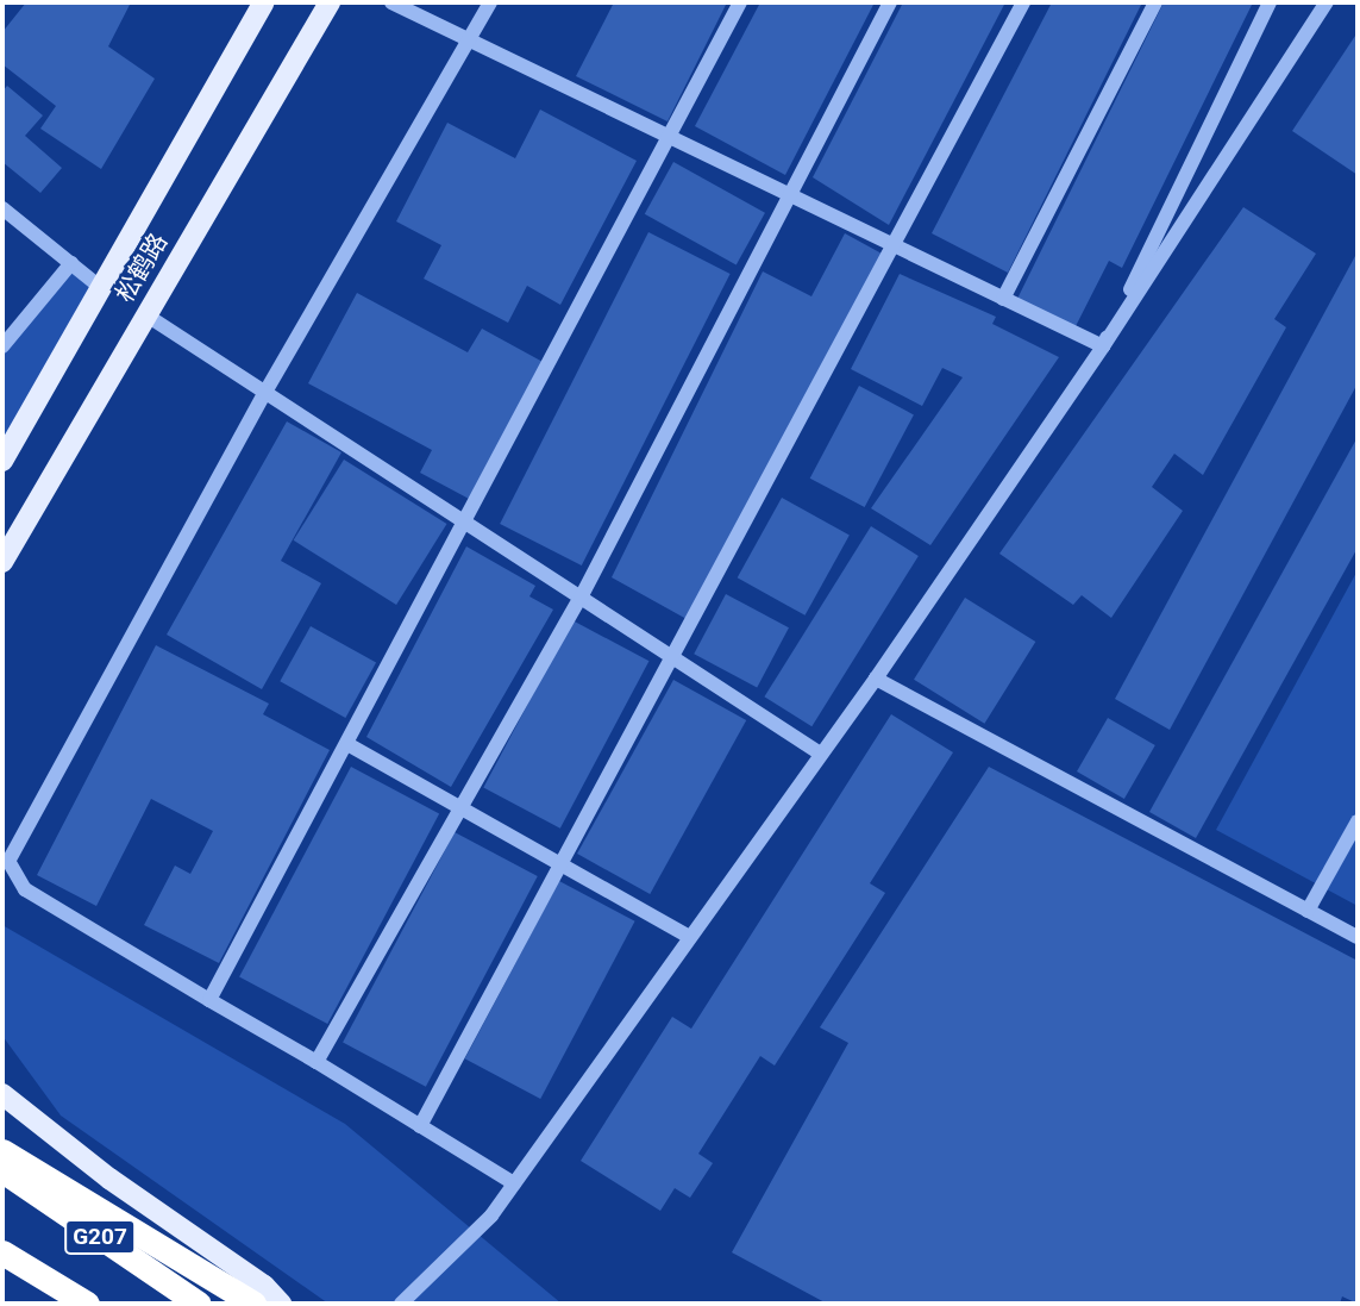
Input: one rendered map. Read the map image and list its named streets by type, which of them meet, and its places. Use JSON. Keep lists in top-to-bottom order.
{
  "streets": {
    "highway": ["G207"],
    "main road": ["松鹤路"]
  }
}
